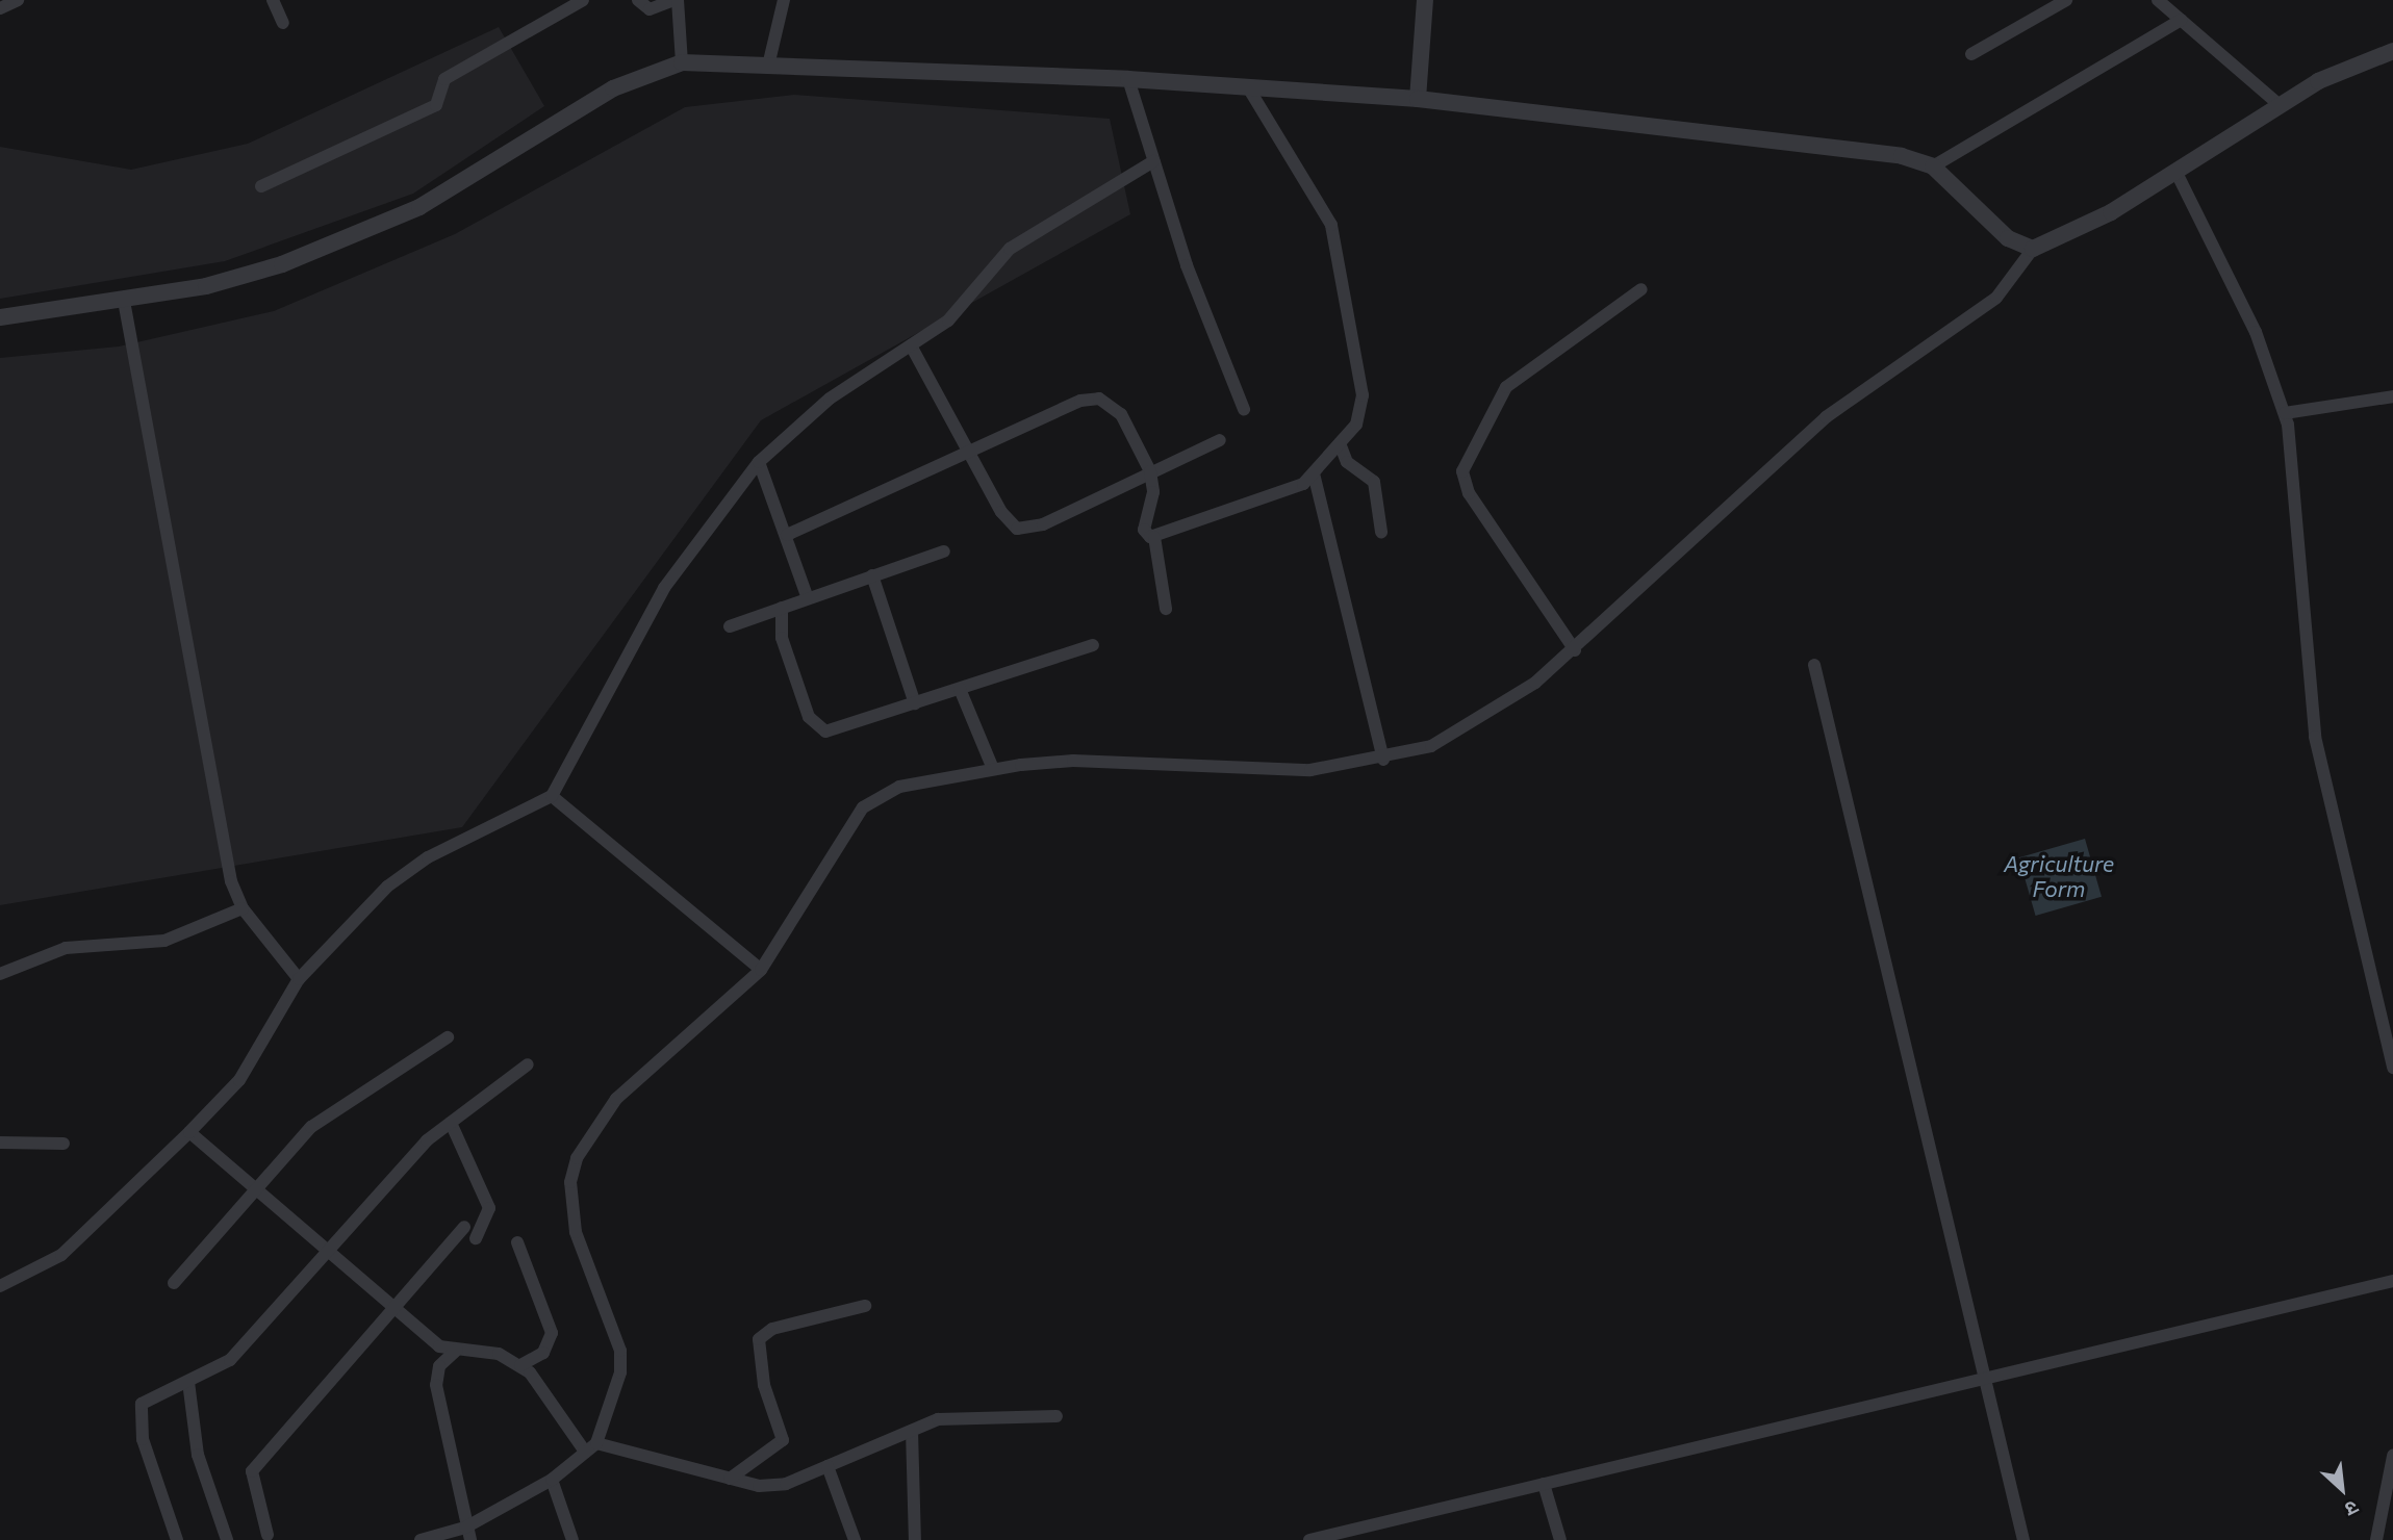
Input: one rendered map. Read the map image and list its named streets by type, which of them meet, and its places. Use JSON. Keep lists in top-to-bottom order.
{
  "water": ["Agriculture Form"],
  "north": "bottom right"
}
